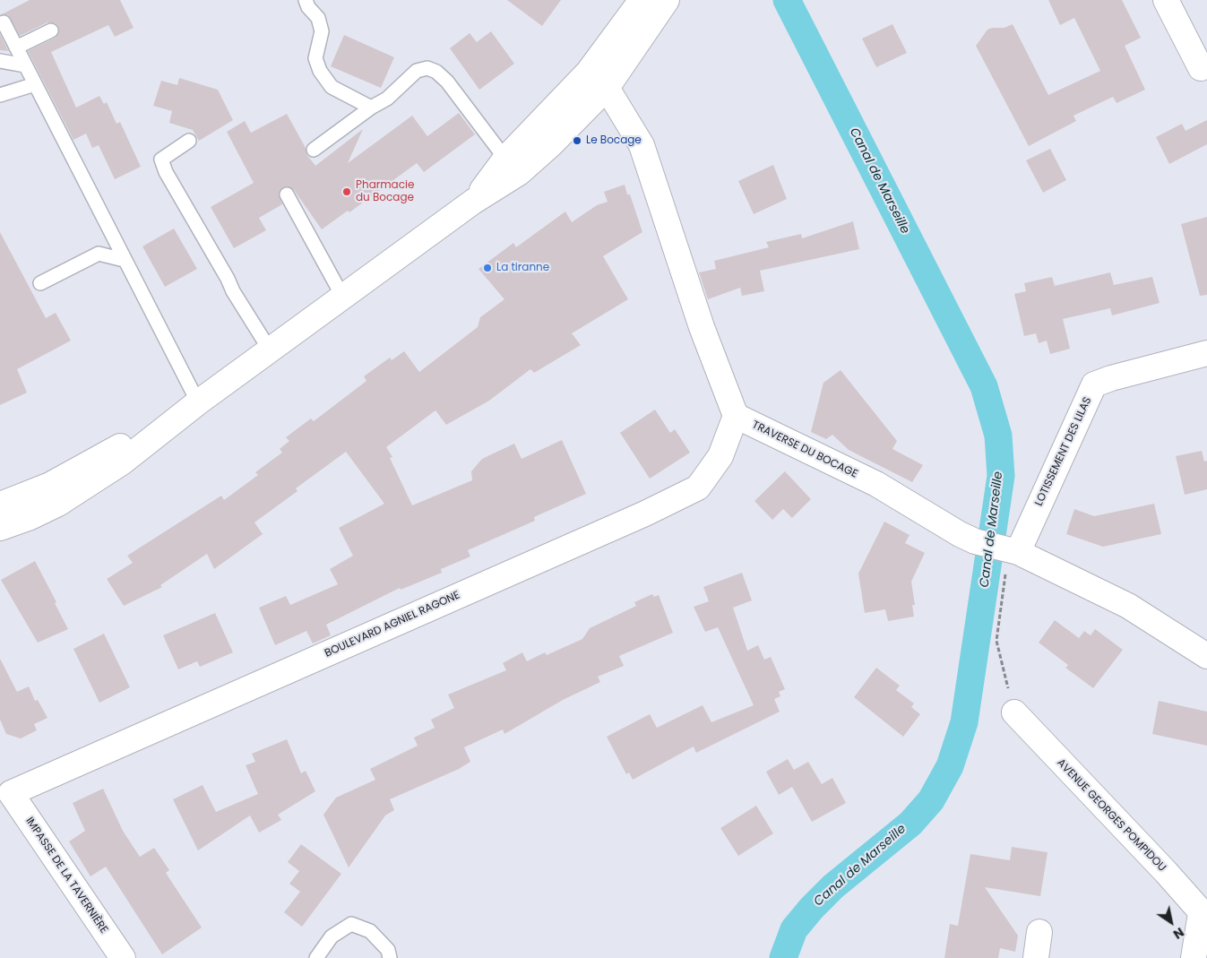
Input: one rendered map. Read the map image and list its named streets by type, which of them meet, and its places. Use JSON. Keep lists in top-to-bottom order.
{
  "streets": {
    "street": [
      "TRAVERSE DU BOCAGE",
      "LOTISSEMENT DES LILAS",
      "BOULEVARD AGNIEL RAGONE",
      "AVENUE GEORGES POMPIDOU",
      "IMPASSE DE LA TAVERNIÈRE"
    ]
  },
  "crossings": [
    ["TRAVERSE DU BOCAGE", "LOTISSEMENT DES LILAS"],
    ["TRAVERSE DU BOCAGE", "BOULEVARD AGNIEL RAGONE"],
    ["BOULEVARD AGNIEL RAGONE", "IMPASSE DE LA TAVERNIÈRE"]
  ],
  "water": ["Canal de Marseille"],
  "places": ["Le Bocage", "Pharmacie du Bocage", "La tiranne"],
  "north": "bottom right"
}
